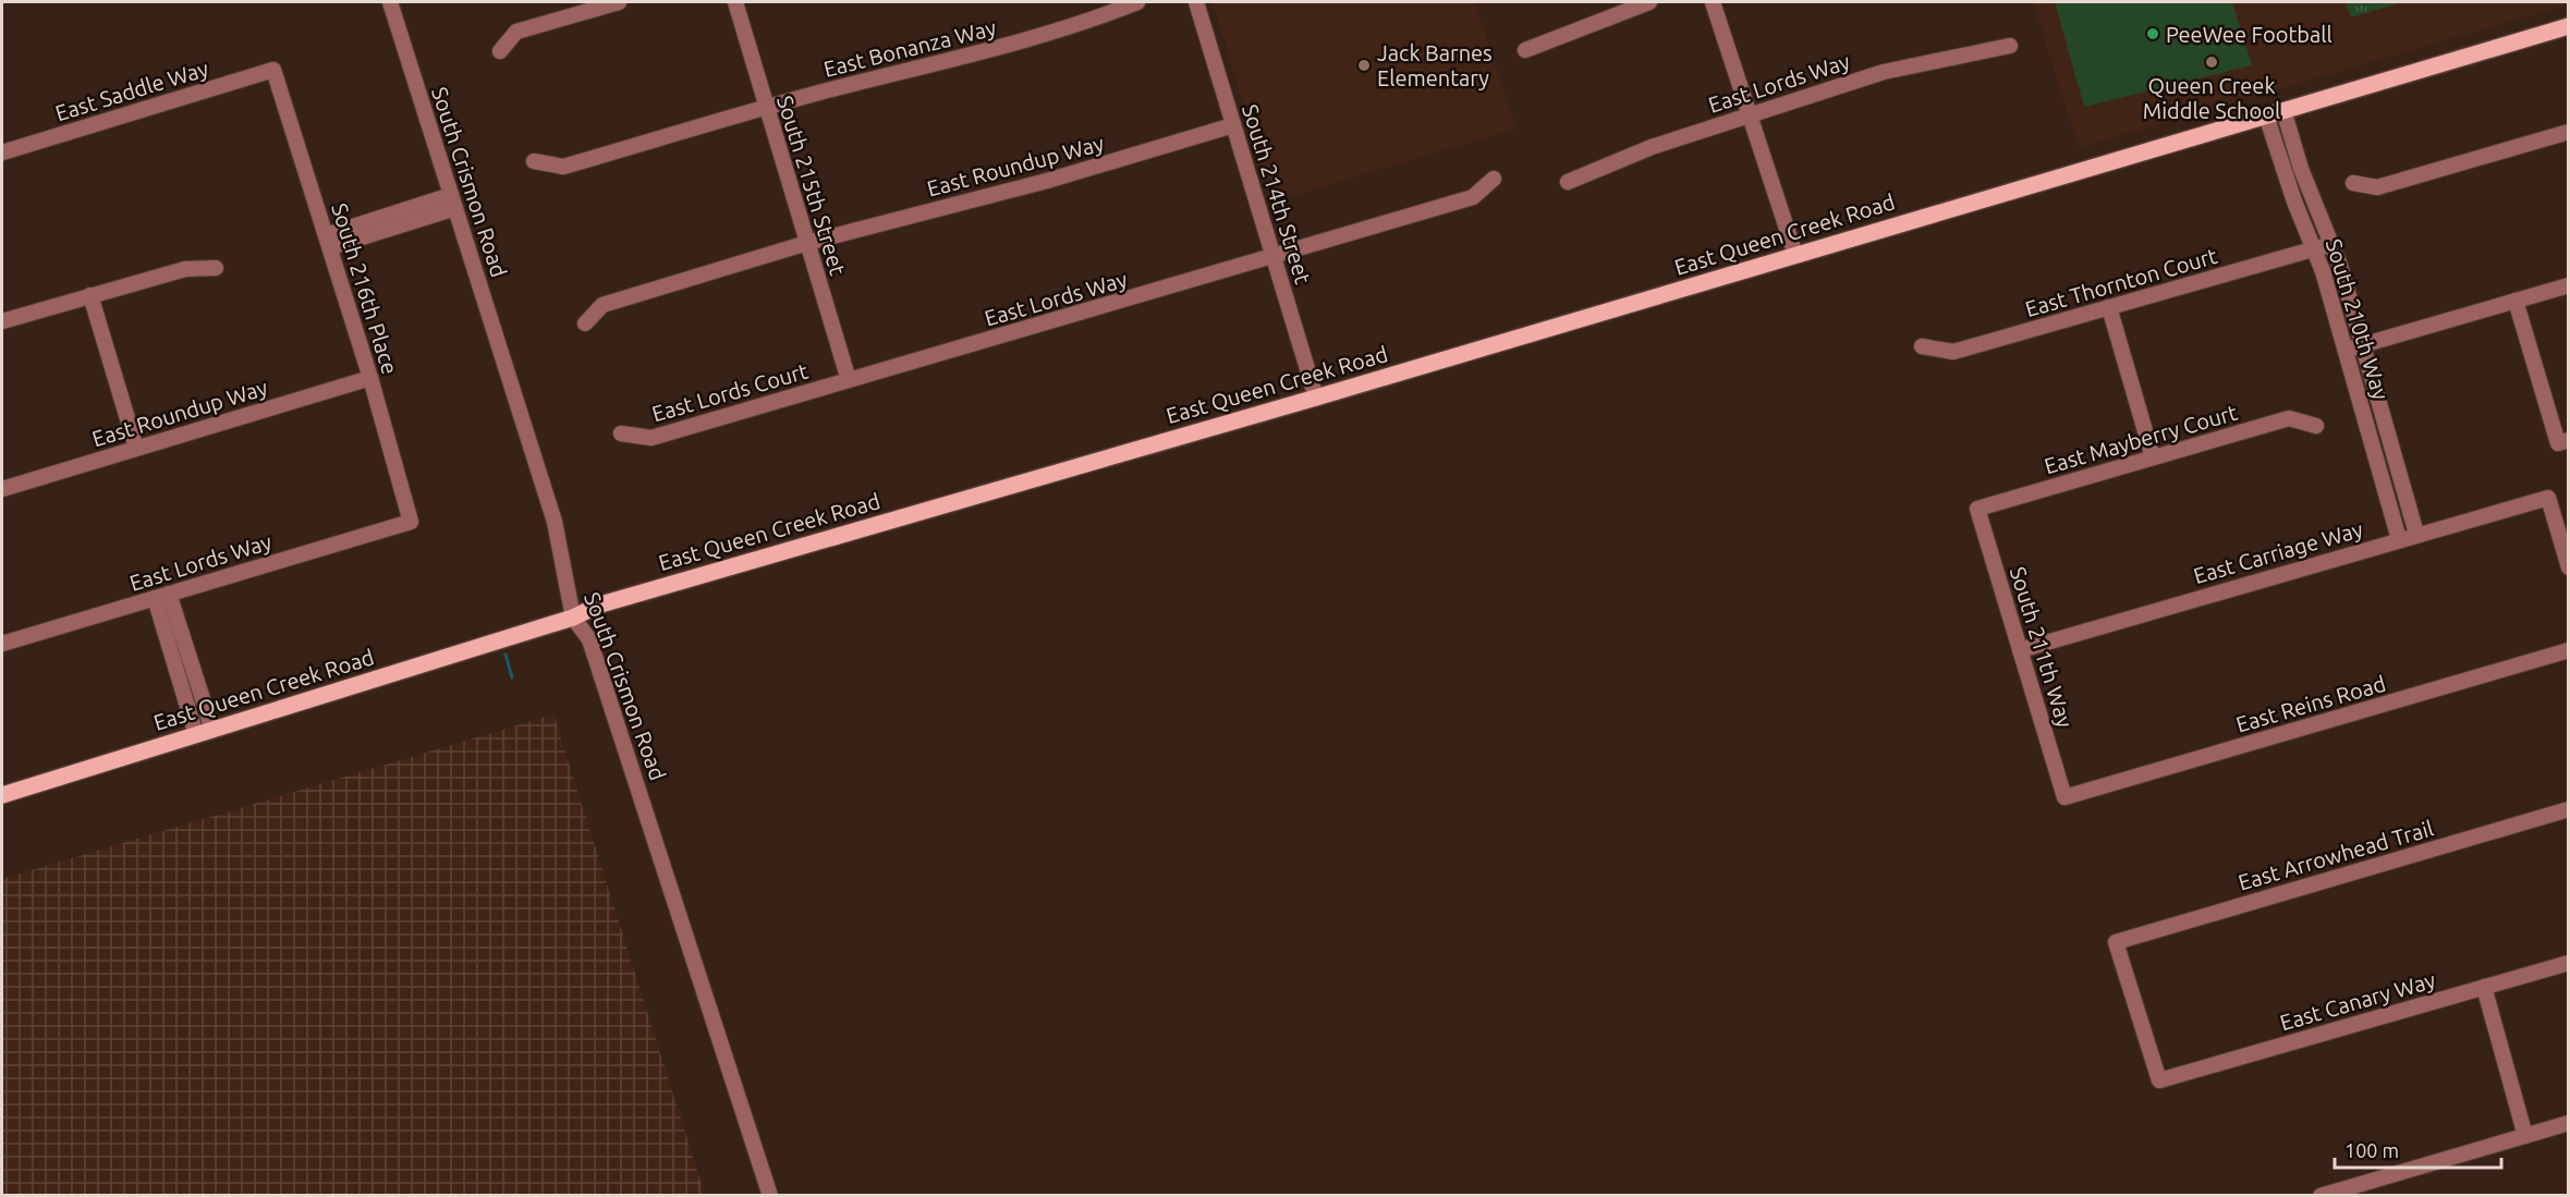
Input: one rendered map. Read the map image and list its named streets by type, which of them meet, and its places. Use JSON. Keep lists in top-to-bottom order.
{
  "streets": {
    "main road": ["East Queen Creek Road"],
    "street": [
      "East Bonanza Way",
      "East Lords Way",
      "East Saddle Way",
      "East Roundup Way",
      "South Crismon Road",
      "South 215th Street",
      "South 214th Street",
      "East Thornton Court",
      "South 216th Place",
      "South 210th Way",
      "East Lords Court",
      "East Mayberry Court",
      "East Carriage Way",
      "South 211th Way",
      "East Reins Road",
      "East Arrowhead Trail",
      "East Canary Way"
    ]
  },
  "crossings": [
    ["East Bonanza Way", "South 215th Street"],
    ["East Lords Way", "South 215th Street"],
    ["East Lords Way", "South 214th Street"],
    ["East Lords Way", "South 216th Place"],
    ["East Lords Way", "East Lords Court"],
    ["East Saddle Way", "South 216th Place"],
    ["East Roundup Way", "South 215th Street"],
    ["East Roundup Way", "South 214th Street"],
    ["East Roundup Way", "South 216th Place"],
    ["South Crismon Road", "East Queen Creek Road"],
    ["South 215th Street", "East Lords Court"],
    ["South 214th Street", "East Queen Creek Road"],
    ["East Queen Creek Road", "South 210th Way"],
    ["East Thornton Court", "South 210th Way"],
    ["South 210th Way", "East Carriage Way"],
    ["East Mayberry Court", "South 211th Way"],
    ["East Carriage Way", "South 211th Way"],
    ["South 211th Way", "East Reins Road"],
    ["East Arrowhead Trail", "East Canary Way"]
  ],
  "places": ["PeeWee Football", "Queen Creek Middle School", "Jack Barnes Elementary"],
  "scale_bar": "100 m"
}
